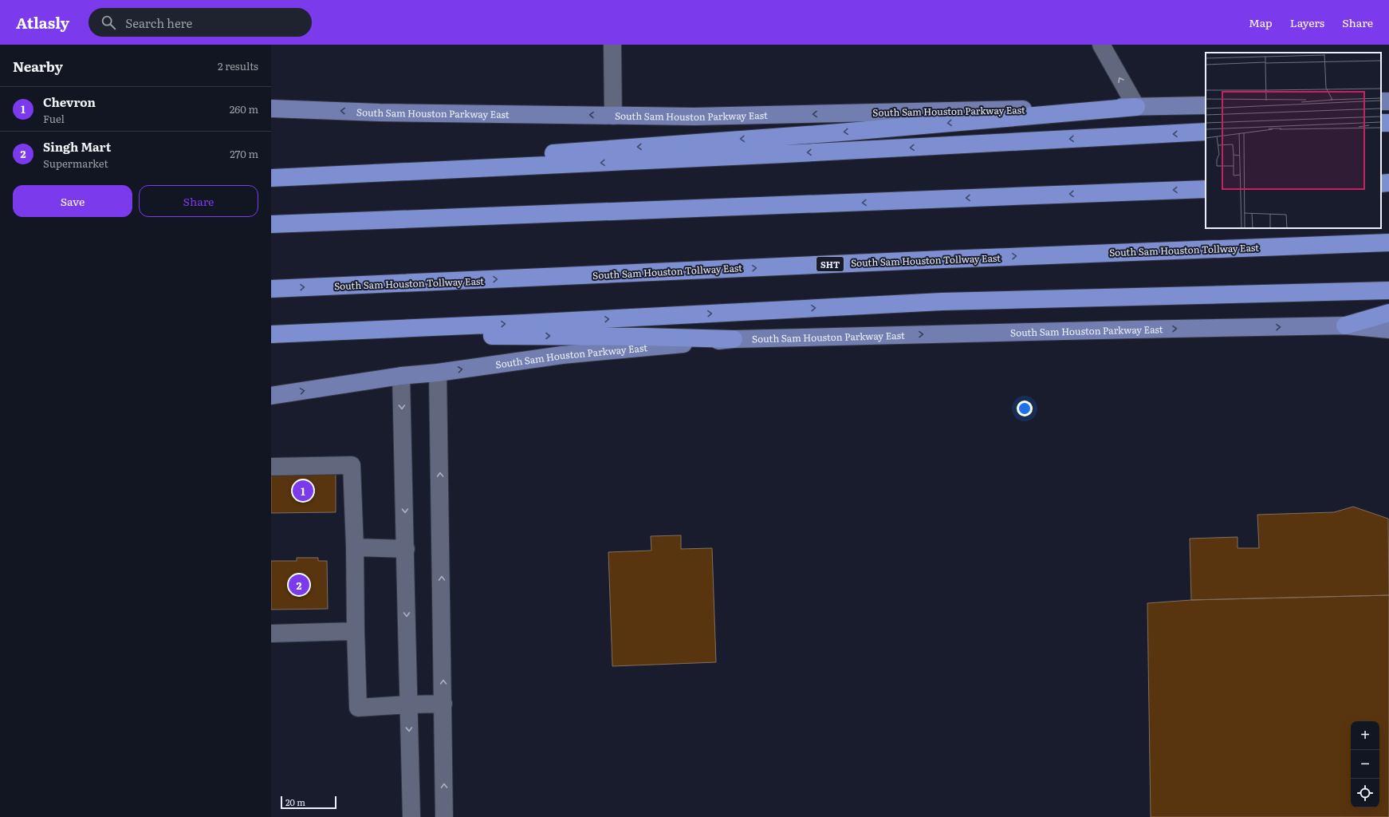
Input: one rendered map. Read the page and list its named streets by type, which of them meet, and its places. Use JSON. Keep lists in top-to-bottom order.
{
  "streets": {
    "highway": ["South Sam Houston Tollway East", "SHT"],
    "main road": ["South Sam Houston Parkway East"]
  },
  "scale_bar": "20 m",
  "page": {
    "header": "Atlasly",
    "search": "Search here",
    "nav": ["Map", "Layers", "Share"],
    "heading": ["Nearby", "2 results"],
    "list": [
      {
        "mark": "1",
        "name": "Chevron",
        "note": "Fuel",
        "value": "260 m"
      },
      {
        "mark": "2",
        "name": "Singh Mart",
        "note": "Supermarket",
        "value": "270 m"
      }
    ],
    "buttons": ["Save", "Share"],
    "pins": ["1", "2"],
    "map_buttons": ["+", "−"],
    "scale": "20 m"
  }
}
